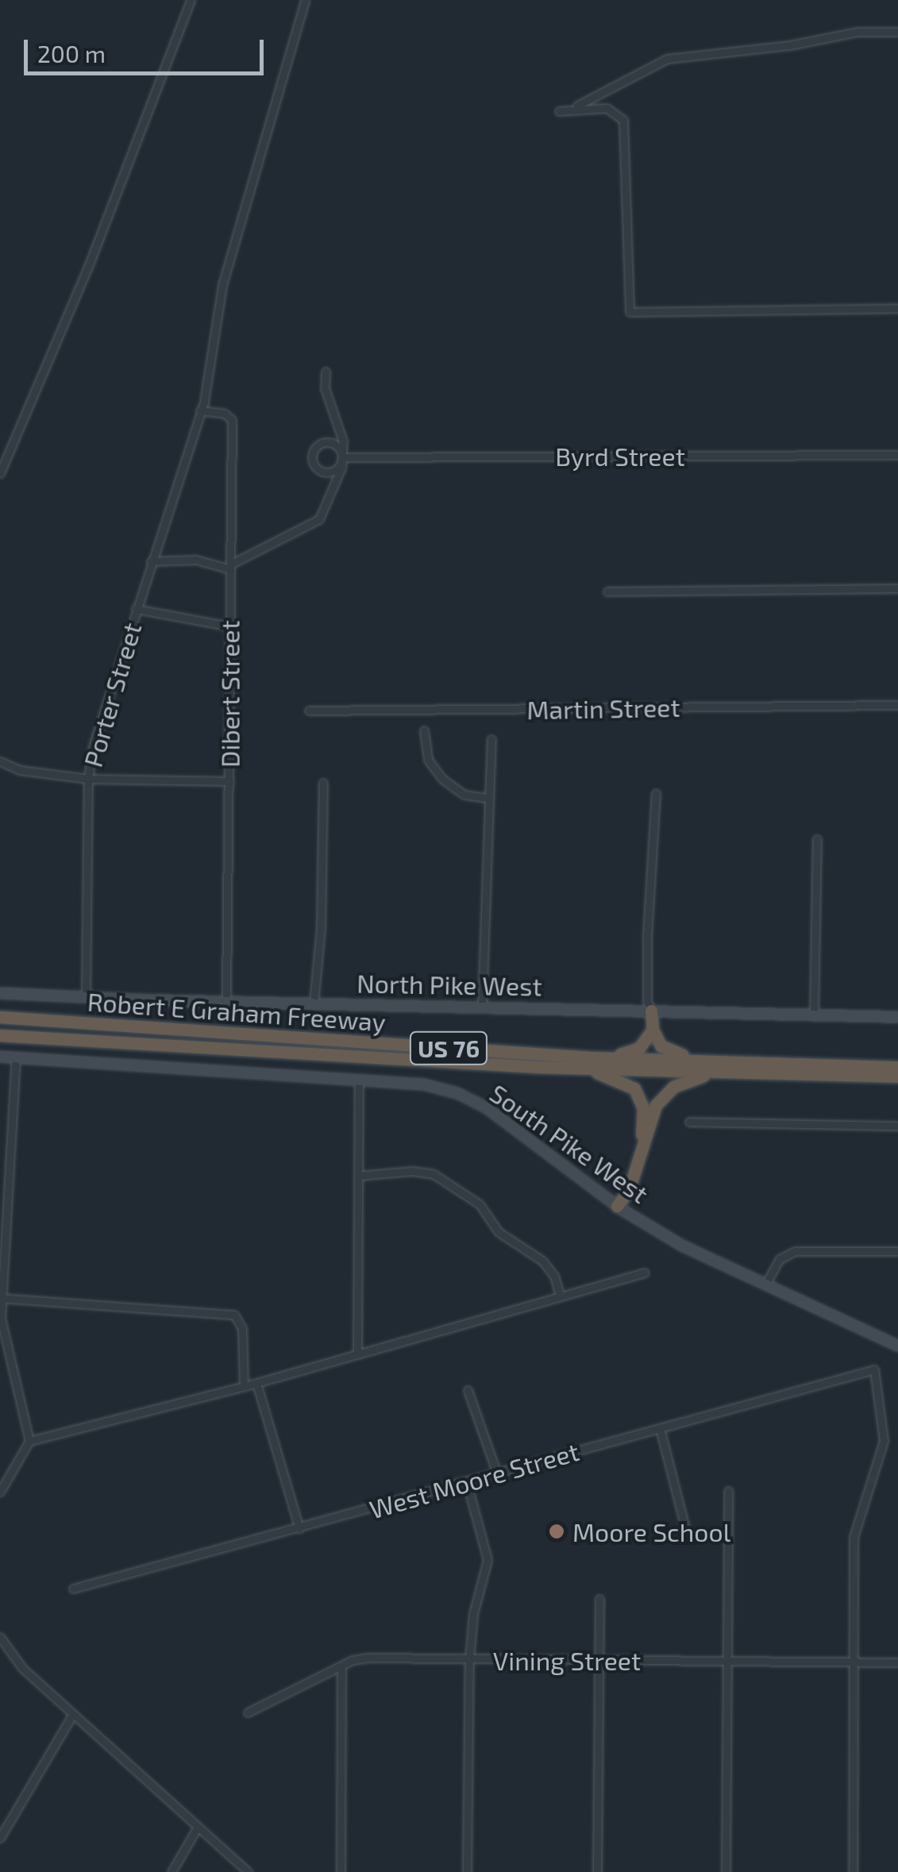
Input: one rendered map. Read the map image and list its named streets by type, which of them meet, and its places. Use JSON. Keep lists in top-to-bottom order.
{
  "streets": {
    "highway": ["Robert E Graham Freeway", "US 76"],
    "main road": ["North Pike West", "South Pike West"],
    "street": [
      "Byrd Street",
      "Dibert Street",
      "Porter Street",
      "Martin Street",
      "West Moore Street",
      "Vining Street"
    ]
  },
  "crossings": [
    ["Dibert Street", "Porter Street"],
    ["Dibert Street", "North Pike West"],
    ["Porter Street", "North Pike West"],
    ["West Moore Street", "Vining Street"]
  ],
  "places": ["Moore School"],
  "scale_bar": "200 m"
}
